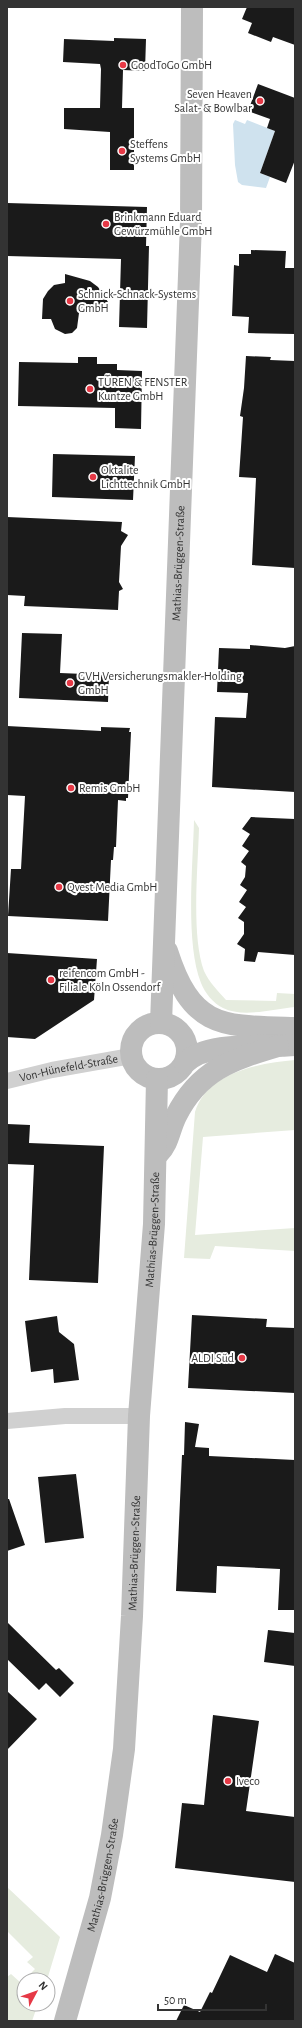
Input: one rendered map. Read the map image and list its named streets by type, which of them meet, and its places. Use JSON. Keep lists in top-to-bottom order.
{
  "streets": {
    "street": ["Mathias-Brüggen-Straße", "Von-Hünefeld-Straße"]
  },
  "crossings": [
    ["Mathias-Brüggen-Straße", "Von-Hünefeld-Straße"]
  ],
  "places": [
    "GoodToGo GmbH",
    "Seven Heaven Salat- & Bowlbar",
    "Steffens Systems GmbH",
    "Brinkmann Eduard Gewürzmühle GmbH",
    "Schnick-Schnack-Systems GmbH",
    "TÜREN & FENSTER Kuntze GmbH",
    "Oktalite Lichttechnik GmbH",
    "GVH Versicherungsmakler-Holding GmbH",
    "Remis GmbH",
    "Qvest Media GmbH",
    "reifencom GmbH - Filiale Köln Ossendorf",
    "ALDI Süd",
    "Iveco"
  ],
  "scale_bar": "50 m",
  "north": "top right"
}
